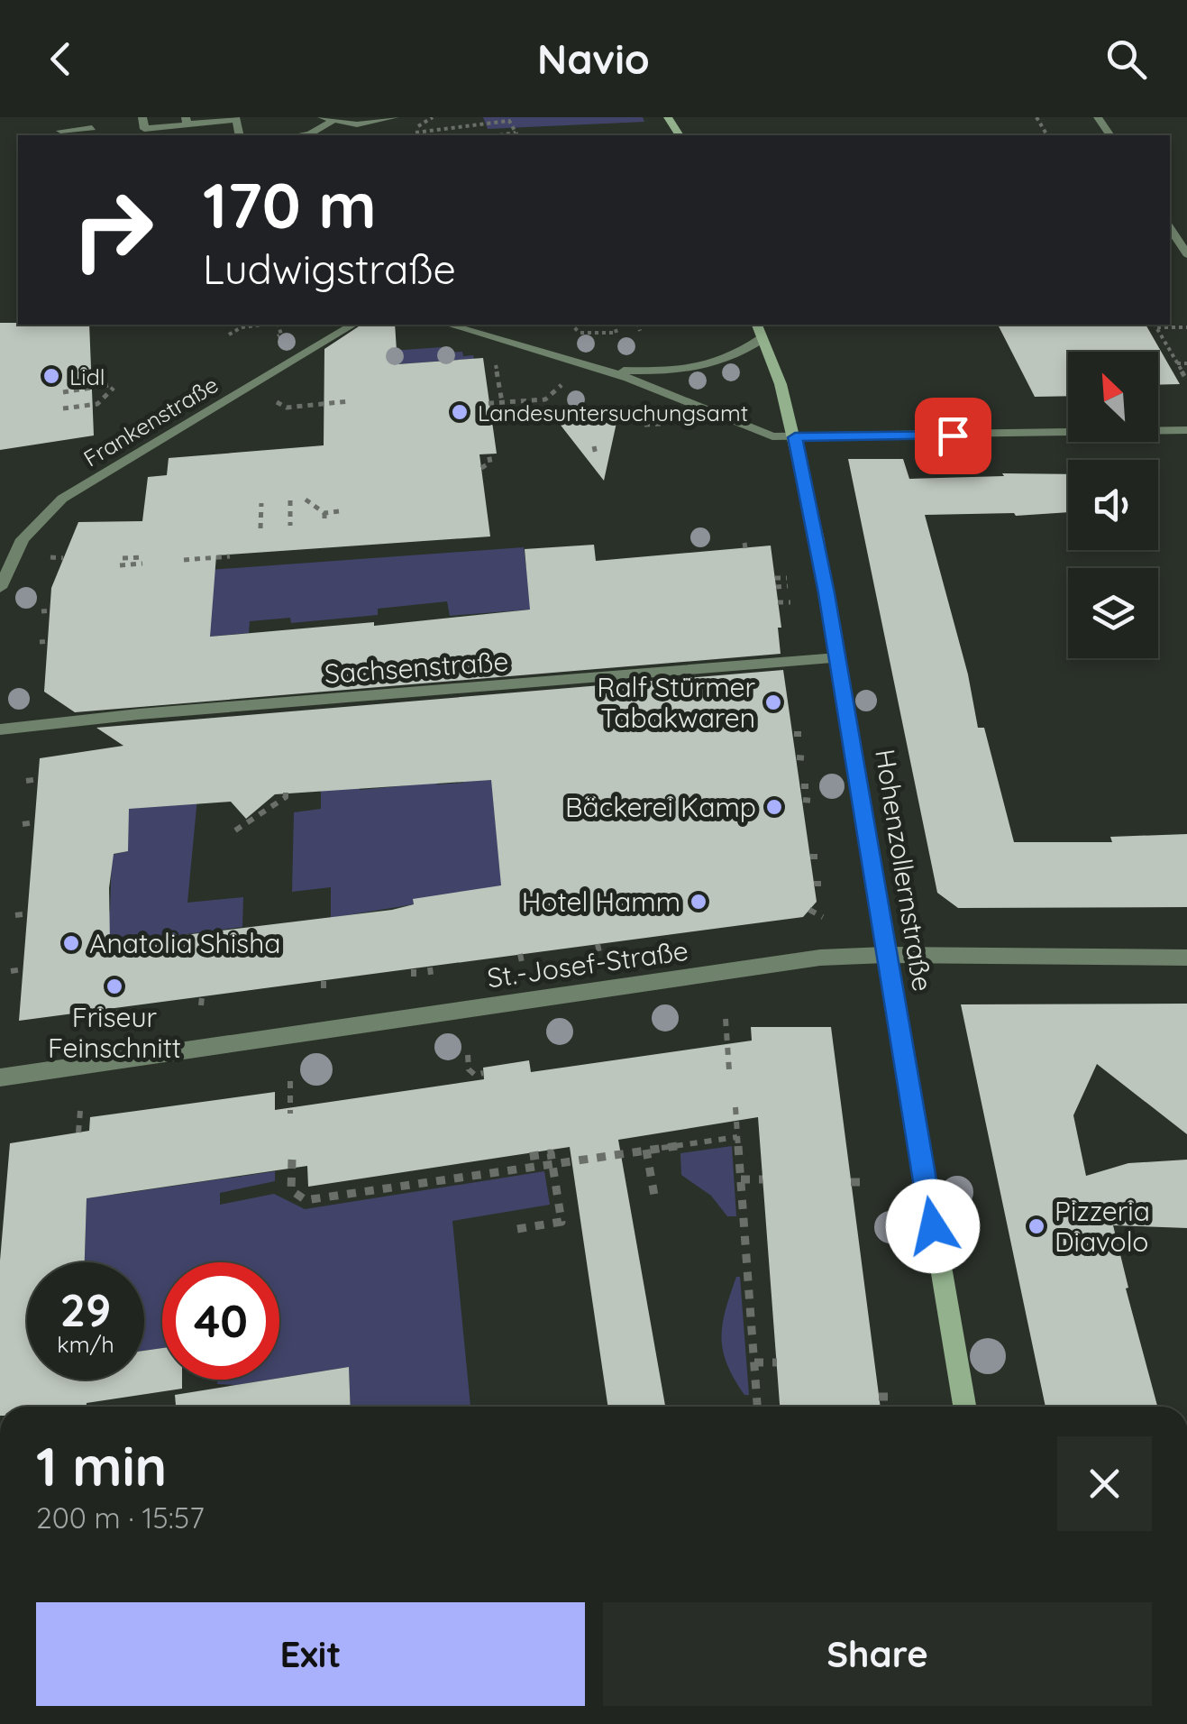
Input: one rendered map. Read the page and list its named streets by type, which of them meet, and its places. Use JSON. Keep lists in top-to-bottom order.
{
  "streets": {
    "street": [
      "Frankenstraße",
      "Sachsenstraße",
      "Hohenzollernstraße",
      "St.-Josef-Straße"
    ]
  },
  "crossings": [
    ["Sachsenstraße", "Hohenzollernstraße"],
    ["Hohenzollernstraße", "St.-Josef-Straße"]
  ],
  "places": [
    "Lidl",
    "Landesuntersuchungsamt",
    "Ralf Stürmer Tabakwaren",
    "Bäckerei Kamp",
    "Hotel Hamm",
    "Anatolia Shisha",
    "Friseur Feinschnitt",
    "Pizzeria Diavolo"
  ],
  "north": "top left",
  "page": {
    "header": "Navio",
    "turn": ["170 m", "Ludwigstraße"],
    "speed": "29 km/h",
    "limit": "40",
    "heading": ["1 min", "200 m · 15:57"],
    "buttons": ["Exit", "Share"]
  }
}
